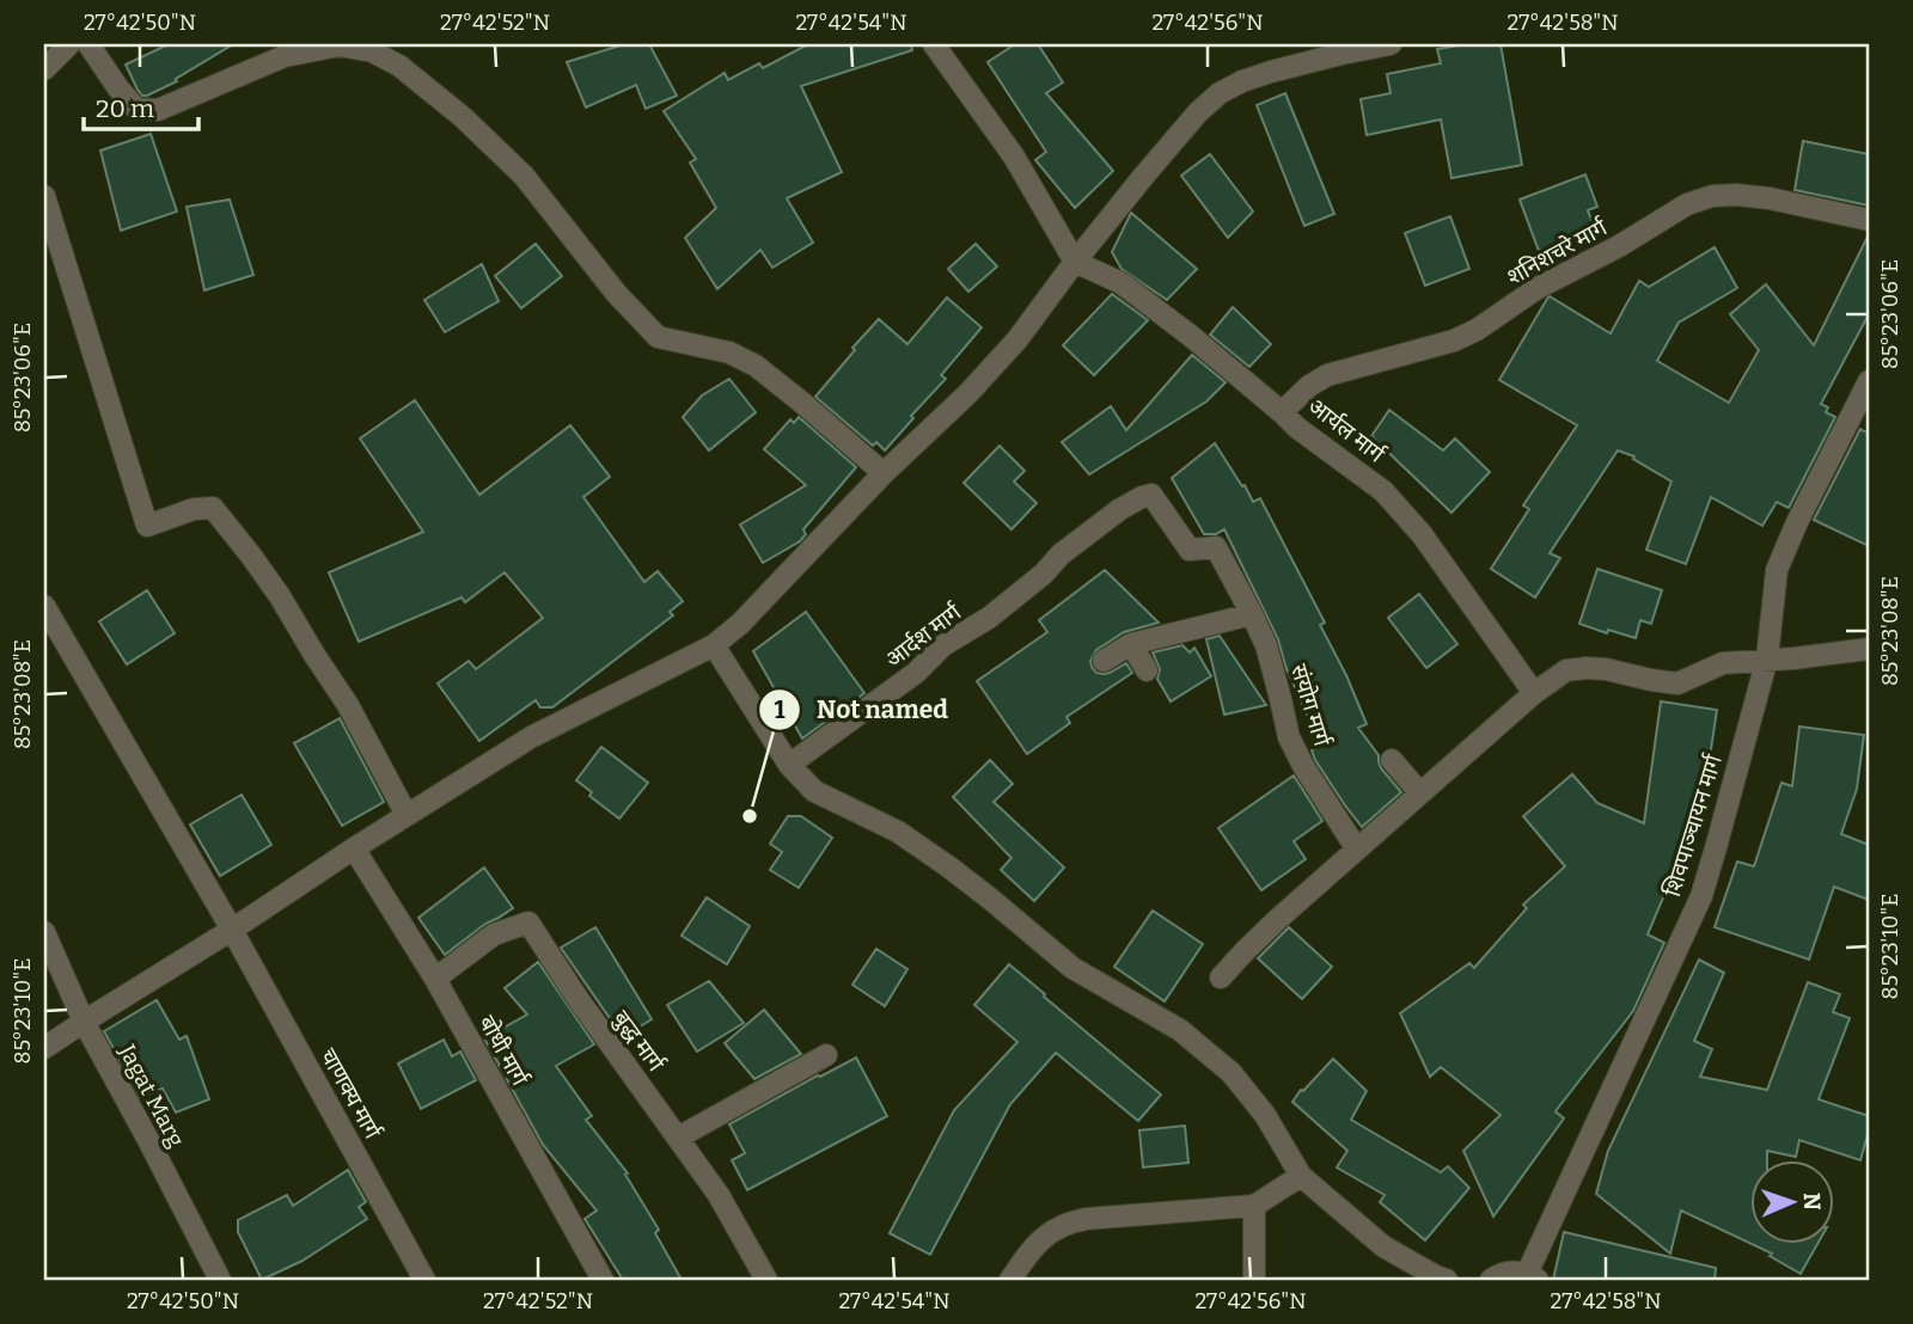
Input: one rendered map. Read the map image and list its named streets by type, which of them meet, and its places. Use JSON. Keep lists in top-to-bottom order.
{
  "streets": {
    "street": [
      "शनिशचरे मार्ग",
      "आर्यल मार्ग",
      "आर्दश मार्ग",
      "संयोग मार्ग",
      "शिवपाञ्चायन मार्ग",
      "बुद्ध मार्ग",
      "बोधी मार्ग",
      "चाणक्य मार्ग",
      "Jagat Marg"
    ]
  },
  "crossings": [
    ["शनिशचरे मार्ग", "आर्यल मार्ग"],
    ["आर्दश मार्ग", "संयोग मार्ग"],
    ["बुद्ध मार्ग", "बोधी मार्ग"]
  ],
  "places": ["Not named"],
  "scale_bar": "20 m",
  "north": "right",
  "coordinates": [
    "27°42'50\"N",
    "27°42'52\"N",
    "27°42'54\"N",
    "27°42'56\"N",
    "27°42'58\"N",
    "85°23'06\"E",
    "85°23'08\"E",
    "85°23'10\"E"
  ]
}
